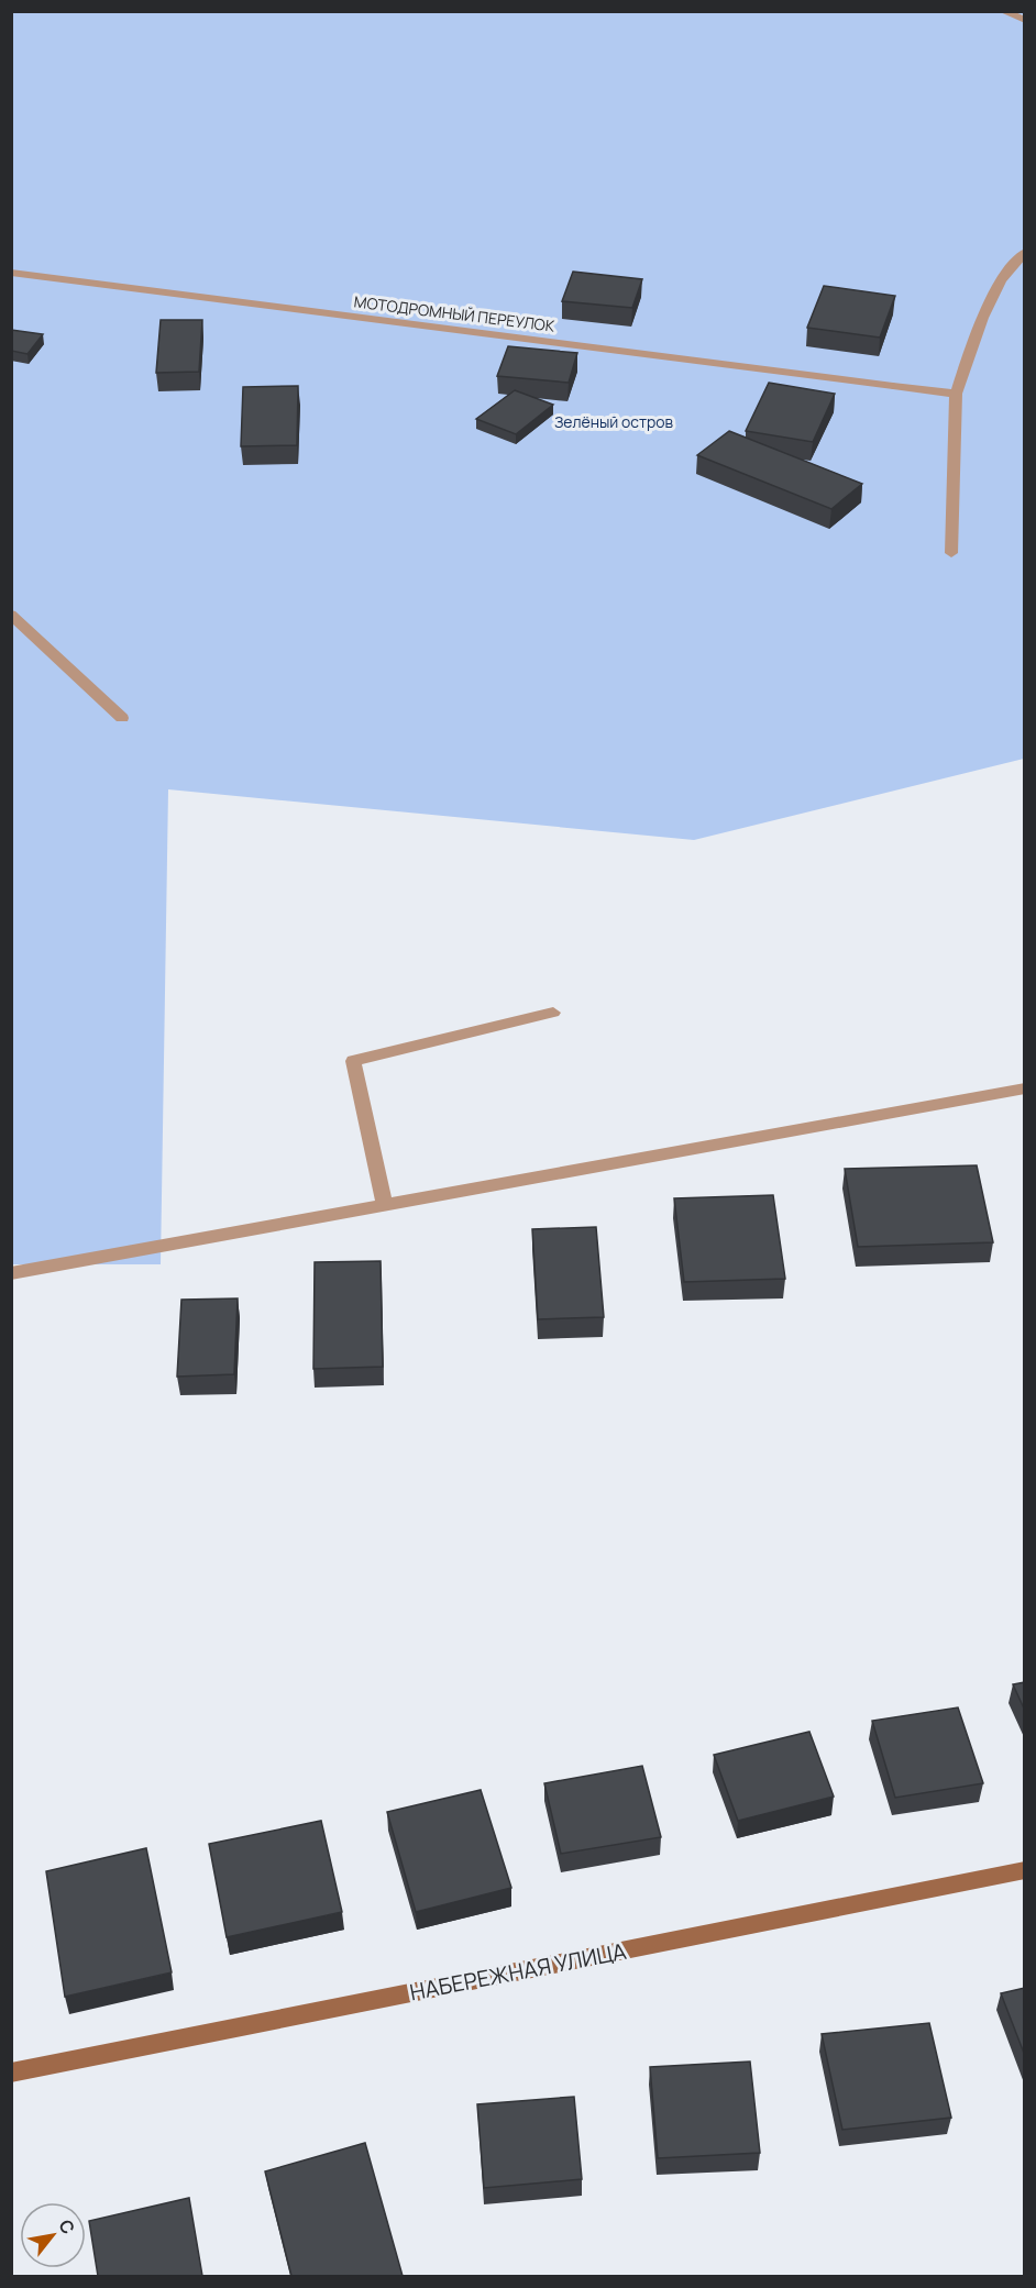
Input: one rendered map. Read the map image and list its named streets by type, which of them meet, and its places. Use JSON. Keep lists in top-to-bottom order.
{
  "streets": {
    "street": ["МОТОДРОМНЫЙ ПЕРЕУЛОК", "НАБЕРЕЖНАЯ УЛИЦА"]
  },
  "parks": ["Зелёный остров"],
  "north": "top right"
}
